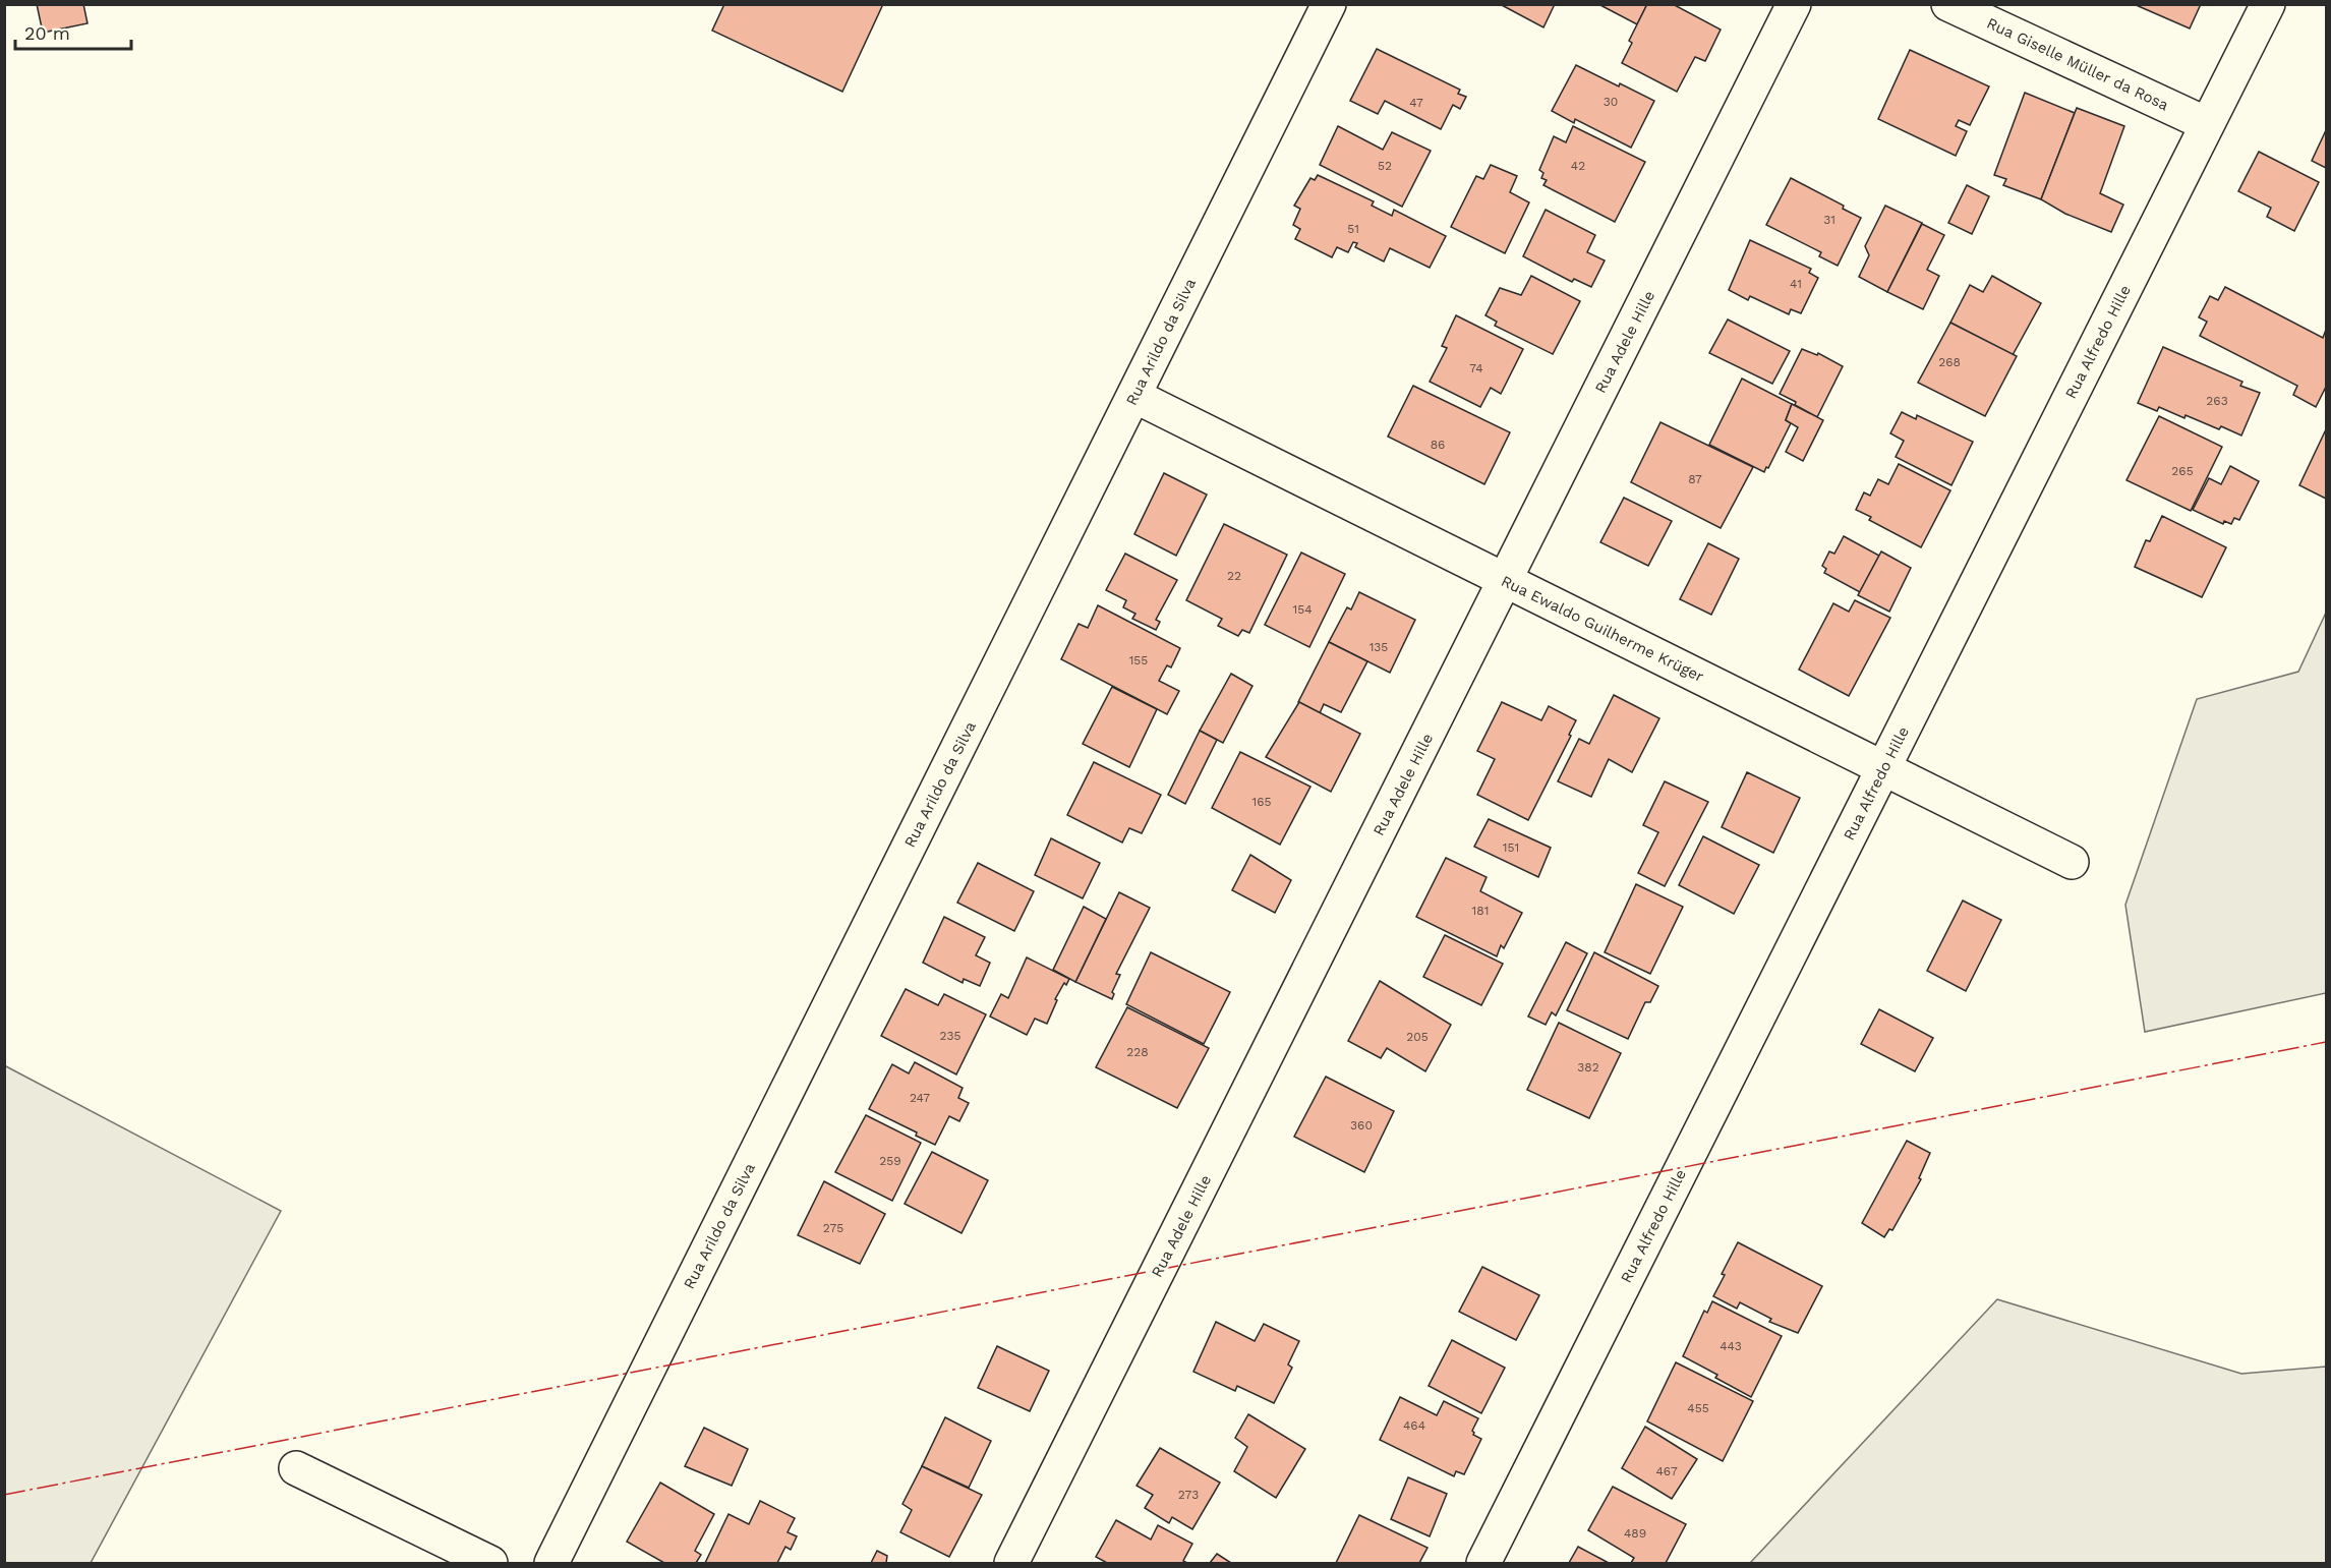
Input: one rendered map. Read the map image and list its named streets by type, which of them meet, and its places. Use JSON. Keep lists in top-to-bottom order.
{
  "streets": {
    "street": [
      "Rua Giselle Müller da Rosa",
      "Rua Arildo da Silva",
      "Rua Adele Hille",
      "Rua Alfredo Hille",
      "Rua Ewaldo Guilherme Krüger"
    ]
  },
  "crossings": [
    ["Rua Giselle Müller da Rosa", "Rua Alfredo Hille"],
    ["Rua Arildo da Silva", "Rua Ewaldo Guilherme Krüger"],
    ["Rua Adele Hille", "Rua Ewaldo Guilherme Krüger"],
    ["Rua Alfredo Hille", "Rua Ewaldo Guilherme Krüger"]
  ],
  "house_numbers": [
    "30",
    "47",
    "52",
    "42",
    "31",
    "51",
    "41",
    "268",
    "74",
    "263",
    "86",
    "265",
    "87",
    "22",
    "154",
    "135",
    "155",
    "165",
    "151",
    "181",
    "235",
    "205",
    "228",
    "382",
    "247",
    "360",
    "259",
    "275",
    "443",
    "455",
    "464",
    "467",
    "273",
    "489"
  ],
  "scale_bar": "20 m"
}
